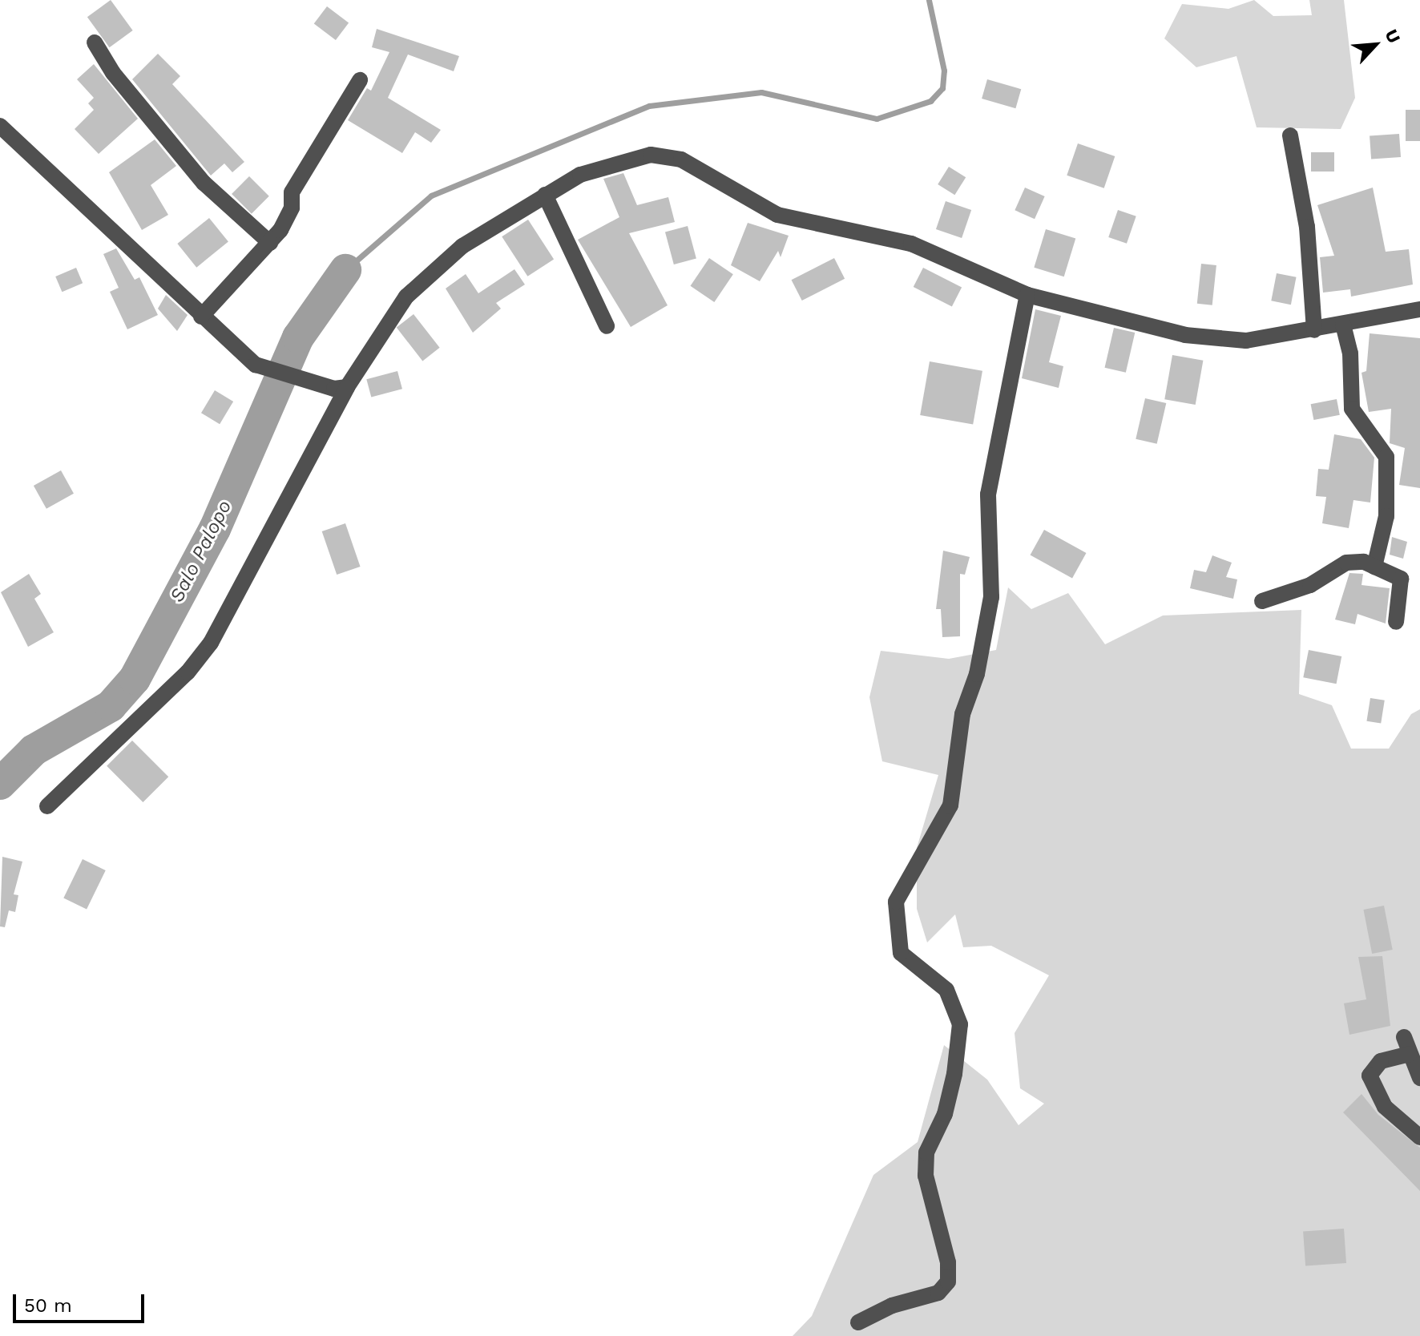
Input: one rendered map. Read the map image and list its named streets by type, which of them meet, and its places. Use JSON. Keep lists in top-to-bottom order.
{
  "water": ["Salo Palopo"],
  "scale_bar": "50 m",
  "north": "top right"
}
